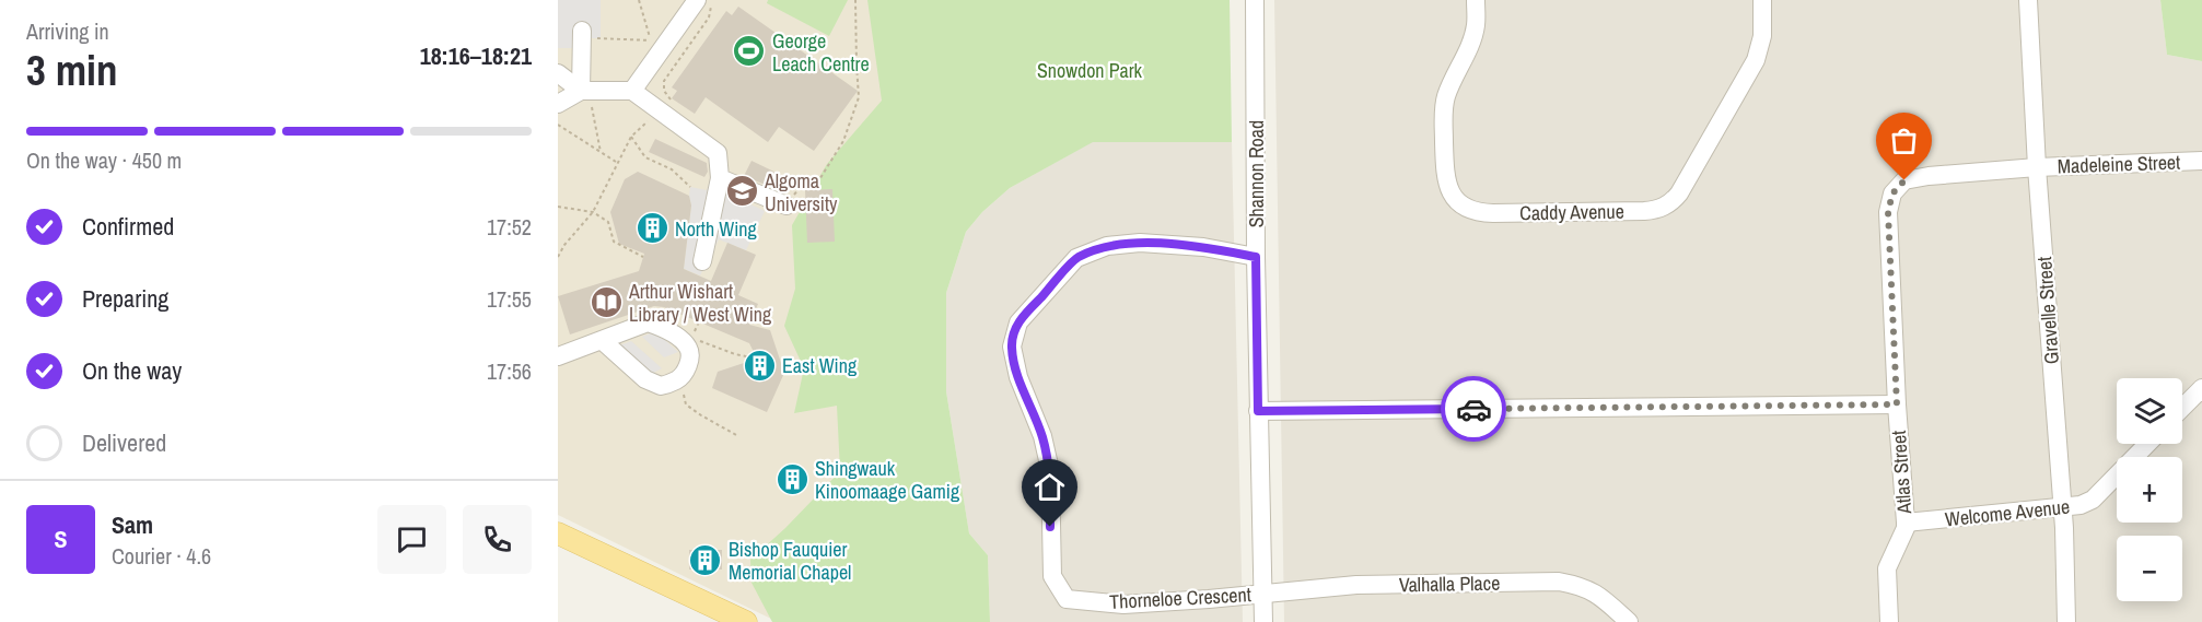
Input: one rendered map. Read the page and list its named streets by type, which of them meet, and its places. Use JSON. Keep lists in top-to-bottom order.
{
  "streets": {
    "street": [
      "Madeleine Street",
      "Shannon Road",
      "Caddy Avenue",
      "Gravelle Street",
      "Atlas Street",
      "Welcome Avenue",
      "Valhalla Place",
      "Thorneloe Crescent"
    ]
  },
  "crossings": [
    ["Madeleine Street", "Gravelle Street"],
    ["Madeleine Street", "Atlas Street"],
    ["Shannon Road", "Valhalla Place"],
    ["Shannon Road", "Thorneloe Crescent"],
    ["Gravelle Street", "Atlas Street"],
    ["Gravelle Street", "Welcome Avenue"],
    ["Atlas Street", "Welcome Avenue"],
    ["Valhalla Place", "Thorneloe Crescent"]
  ],
  "parks": ["Snowdon Park"],
  "places": {
    "sports": ["George Leach Centre"],
    "school or university": ["Algoma University"],
    "building": [
      "North Wing",
      "East Wing",
      "Shingwauk Kinoomaage Gamig",
      "Bishop Fauquier Memorial Chapel"
    ],
    "library": ["Arthur Wishart Library / West Wing"]
  },
  "page": {
    "heading": ["3 min", "Arriving in", "18:16–18:21"],
    "panel": ["Sam", "Courier · 4.6"],
    "bar": "On the way · 450 m",
    "list": [
      ["Confirmed", "17:52"],
      ["Preparing", "17:55"],
      ["On the way", "17:56"],
      "Delivered"
    ],
    "map_buttons": ["+", "−"],
    "round": "S"
  }
}
